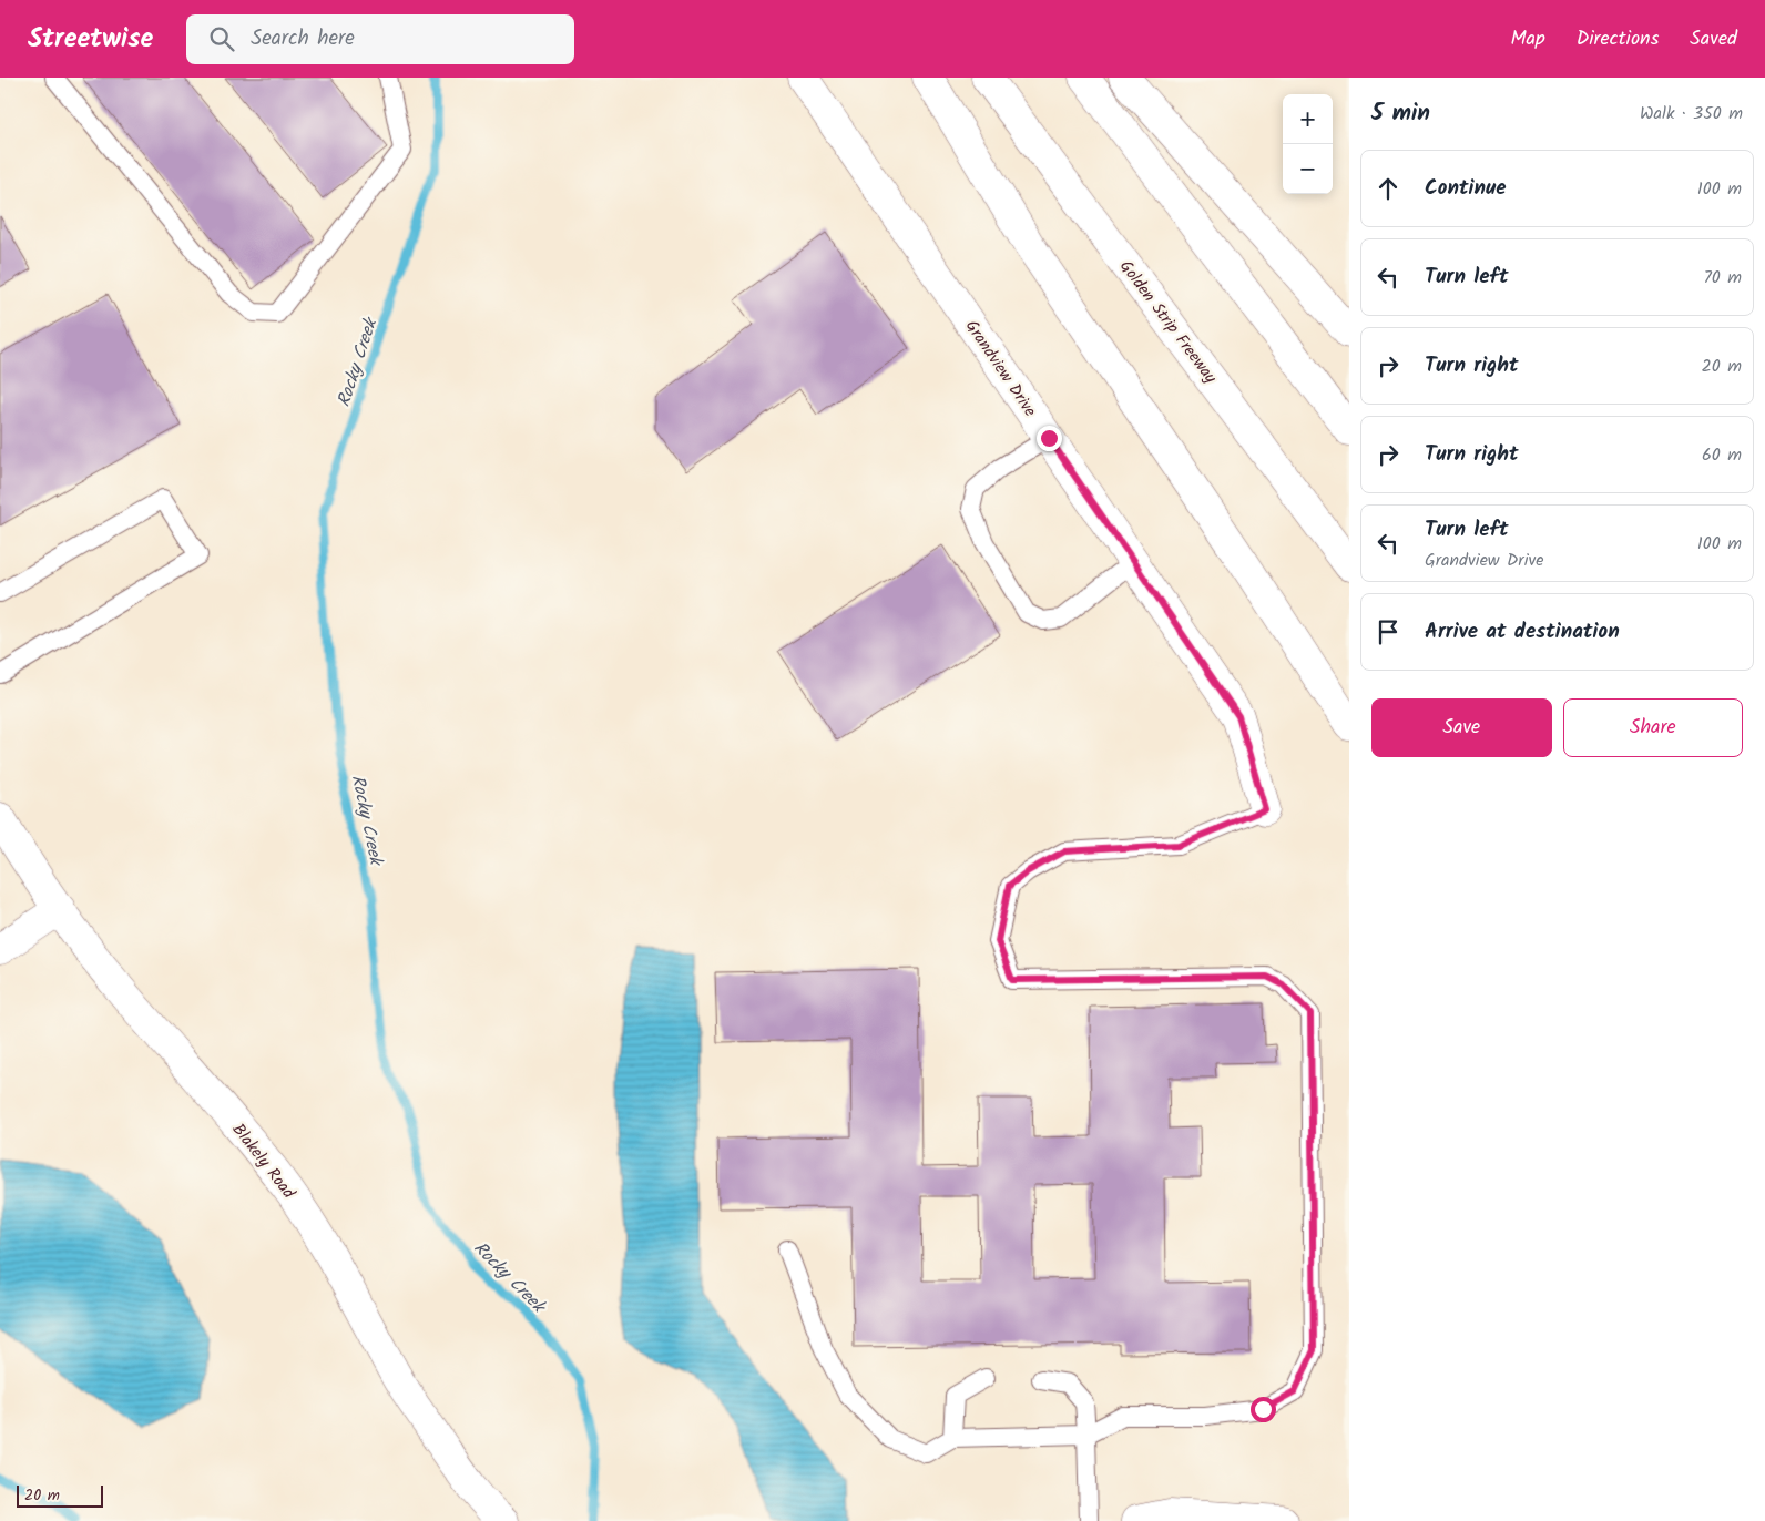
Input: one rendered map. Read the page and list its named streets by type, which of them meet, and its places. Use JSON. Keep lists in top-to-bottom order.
{
  "streets": {
    "main road": ["Golden Strip Freeway", "Grandview Drive", "Blakely Road"]
  },
  "water": ["Rocky Creek"],
  "scale_bar": "20 m",
  "page": {
    "header": "Streetwise",
    "search": "Search here",
    "nav": ["Map", "Directions", "Saved"],
    "heading": ["5 min", "Walk · 350 m"],
    "map_buttons": ["+", "−"],
    "list": [
      ["Continue", "100 m"],
      ["Turn left", "70 m"],
      ["Turn right", "20 m"],
      ["Turn right", "60 m"],
      ["Turn left", "Grandview Drive", "100 m"],
      "Arrive at destination"
    ],
    "buttons": ["Save", "Share"],
    "scale": "20 m"
  }
}
